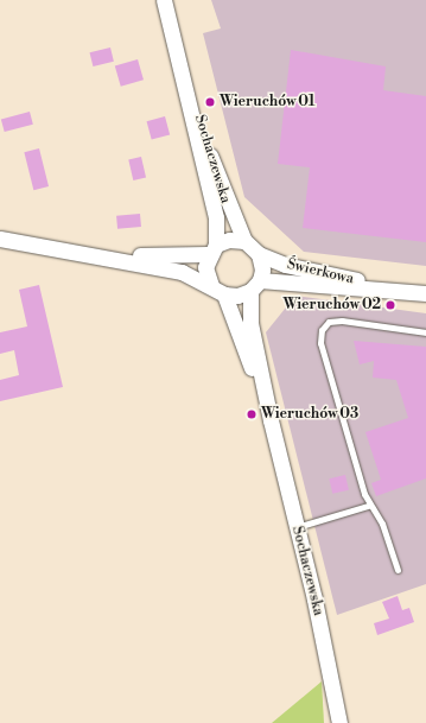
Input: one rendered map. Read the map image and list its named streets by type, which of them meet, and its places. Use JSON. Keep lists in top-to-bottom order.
{
  "streets": {
    "street": ["Sochaczewska", "Świerkowa"]
  },
  "crossings": [
    ["Sochaczewska", "Świerkowa"]
  ],
  "places": ["Wieruchów 01", "Wieruchów 02", "Wieruchów 03"]
}
